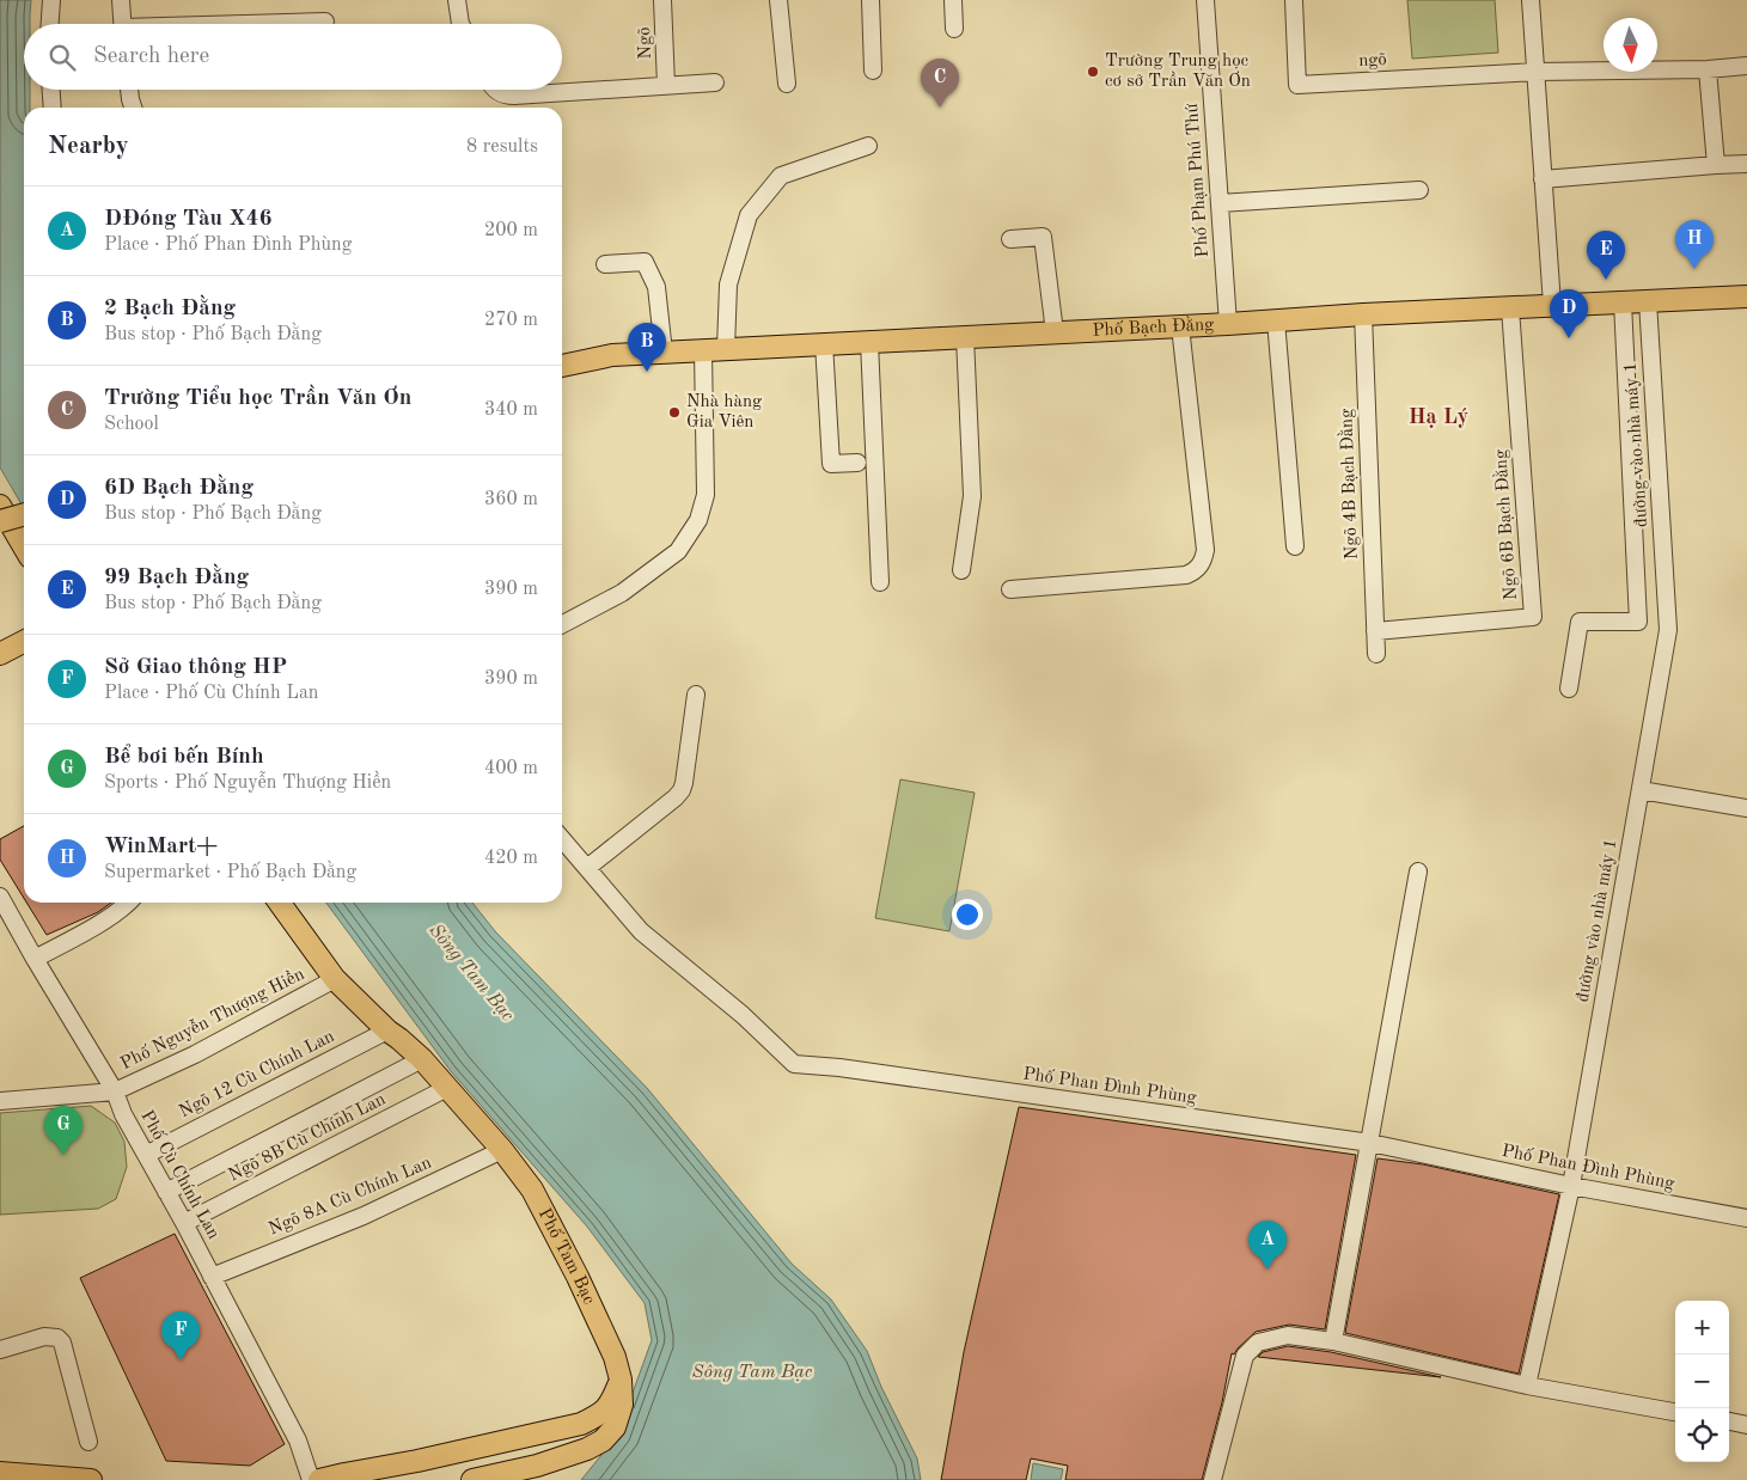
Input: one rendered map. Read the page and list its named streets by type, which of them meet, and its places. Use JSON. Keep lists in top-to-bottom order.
{
  "streets": {
    "main road": ["Phố Bạch Đằng", "Phố Tam Bạc"],
    "street": [
      "Ngõ",
      "ngõ",
      "Phố Phạm Phú Thứ",
      "đường vào nhà máy 1",
      "Ngõ 4B Bạch Đằng",
      "Ngõ 6B Bạch Đằng",
      "Phố Nguyễn Thượng Hiền",
      "Ngõ 12 Cù Chính Lan",
      "Phố Phan Đình Phùng",
      "Ngõ 8B Cù Chính Lan",
      "Phố Cù Chính Lan",
      "Ngõ 8A Cù Chính Lan"
    ]
  },
  "crossings": [
    ["Phố Phạm Phú Thứ", "Phố Bạch Đằng"],
    ["Phố Bạch Đằng", "đường vào nhà máy 1"],
    ["Phố Bạch Đằng", "Ngõ 4B Bạch Đằng"],
    ["Phố Bạch Đằng", "Ngõ 6B Bạch Đằng"],
    ["đường vào nhà máy 1", "Phố Phan Đình Phùng"],
    ["Ngõ 4B Bạch Đằng", "Ngõ 6B Bạch Đằng"],
    ["Phố Nguyễn Thượng Hiền", "Phố Cù Chính Lan"],
    ["Phố Nguyễn Thượng Hiền", "Phố Tam Bạc"],
    ["Ngõ 12 Cù Chính Lan", "Phố Cù Chính Lan"],
    ["Ngõ 12 Cù Chính Lan", "Phố Tam Bạc"],
    ["Ngõ 8B Cù Chính Lan", "Phố Cù Chính Lan"],
    ["Ngõ 8B Cù Chính Lan", "Phố Tam Bạc"],
    ["Phố Cù Chính Lan", "Ngõ 8A Cù Chính Lan"],
    ["Ngõ 8A Cù Chính Lan", "Phố Tam Bạc"]
  ],
  "districts": ["Hạ Lý"],
  "water": ["Sông Tam Bạc"],
  "places": ["Trường Trung học cơ sở Trần Văn Ơn", "Nhà hàng Gia Viên"],
  "north": "bottom",
  "page": {
    "search": "Search here",
    "pins": [
      "C",
      "H",
      "E",
      "D",
      "B",
      "G",
      "A",
      "F"
    ],
    "heading": ["Nearby", "8 results"],
    "list": [
      {
        "mark": "A",
        "name": "DĐóng Tàu X46",
        "note": "Place · Phố Phan Đình Phùng",
        "value": "200 m"
      },
      {
        "mark": "B",
        "name": "2 Bạch Đằng",
        "note": "Bus stop · Phố Bạch Đằng",
        "value": "270 m"
      },
      {
        "mark": "C",
        "name": "Trường Tiểu học Trần Văn Ơn",
        "note": "School",
        "value": "340 m"
      },
      {
        "mark": "D",
        "name": "6D Bạch Đằng",
        "note": "Bus stop · Phố Bạch Đằng",
        "value": "360 m"
      },
      {
        "mark": "E",
        "name": "99 Bạch Đằng",
        "note": "Bus stop · Phố Bạch Đằng",
        "value": "390 m"
      },
      {
        "mark": "F",
        "name": "Sở Giao thông HP",
        "note": "Place · Phố Cù Chính Lan",
        "value": "390 m"
      },
      {
        "mark": "G",
        "name": "Bể bơi bến Bính",
        "note": "Sports · Phố Nguyễn Thượng Hiền",
        "value": "400 m"
      },
      {
        "mark": "H",
        "name": "WinMart+",
        "note": "Supermarket · Phố Bạch Đằng",
        "value": "420 m"
      }
    ],
    "map_buttons": ["+", "−"]
  }
}
